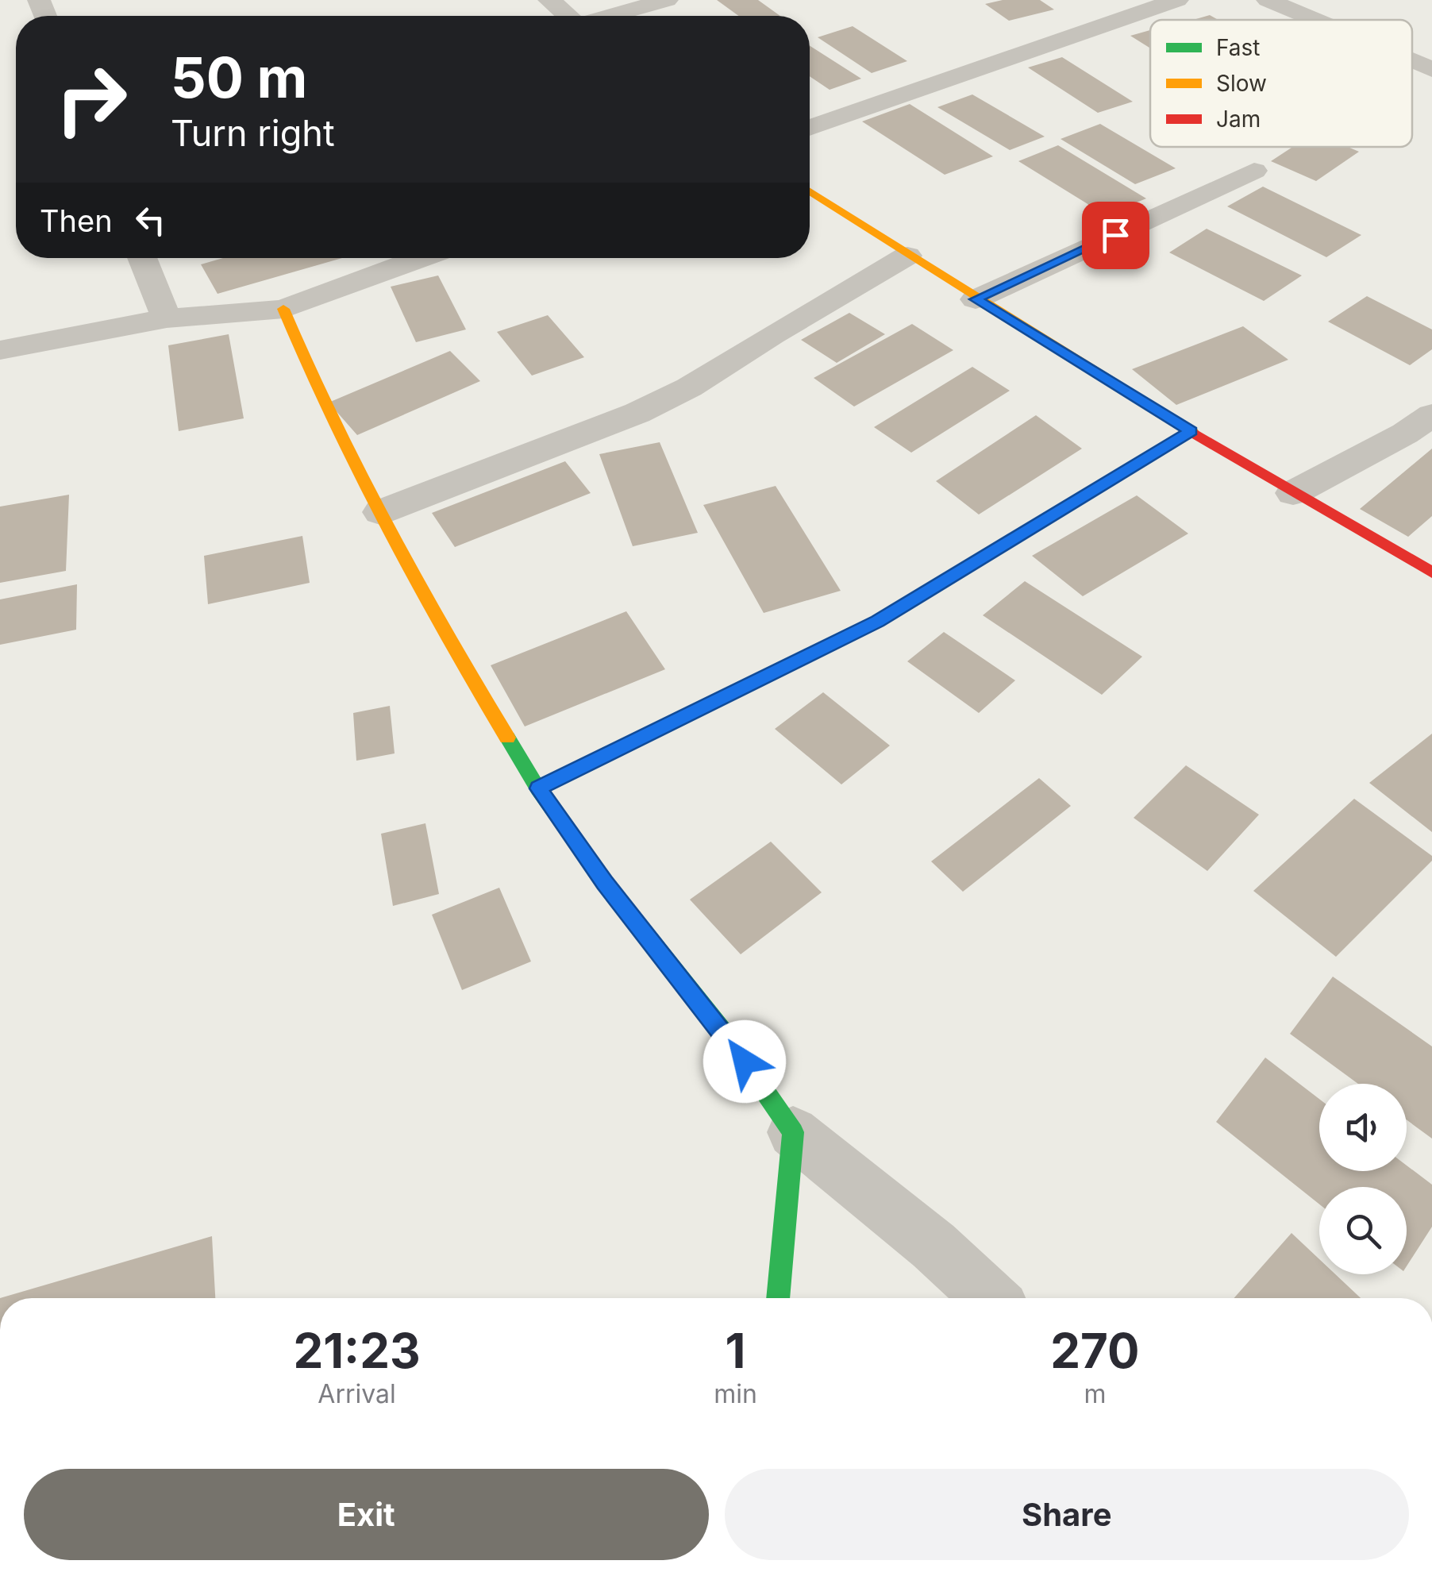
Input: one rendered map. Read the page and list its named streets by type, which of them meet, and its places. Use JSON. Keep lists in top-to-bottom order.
{
  "legend": ["Fast", "Slow", "Jam"],
  "page": {
    "turn": ["50 m", "Turn right"],
    "then": "Then",
    "eta": [
      "21:23",
      "Arrival",
      "1",
      "min",
      "270",
      "m"
    ],
    "buttons": ["Exit", "Share"]
  }
}
